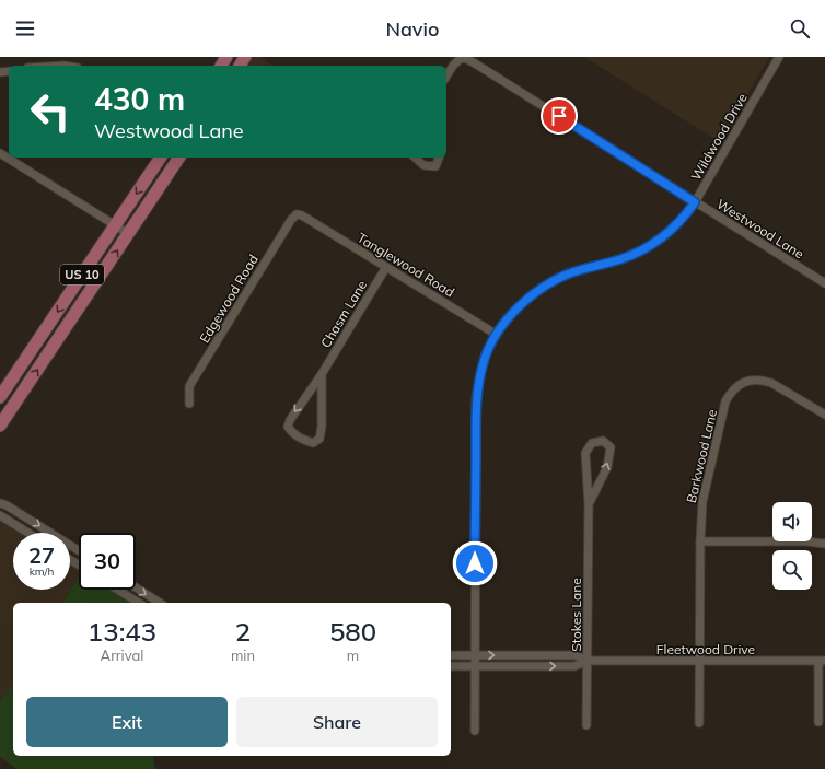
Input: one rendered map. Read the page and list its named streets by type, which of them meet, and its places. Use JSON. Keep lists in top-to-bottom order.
{
  "streets": {
    "main road": ["US 10"],
    "street": [
      "Wildwood Drive",
      "Westwood Lane",
      "Tanglewood Road",
      "Edgewood Road",
      "Chasm Lane",
      "Barkwood Lane",
      "Stokes Lane",
      "Fleetwood Drive"
    ]
  },
  "crossings": [
    ["Wildwood Drive", "Westwood Lane"],
    ["Wildwood Drive", "Tanglewood Road"],
    ["Wildwood Drive", "Fleetwood Drive"],
    ["Tanglewood Road", "Edgewood Road"],
    ["Tanglewood Road", "Chasm Lane"],
    ["Barkwood Lane", "Fleetwood Drive"],
    ["Stokes Lane", "Fleetwood Drive"]
  ],
  "one_way": ["Fleetwood Drive"],
  "page": {
    "header": "Navio",
    "turn": ["430 m", "Westwood Lane"],
    "speed": "27 km/h",
    "limit": "30",
    "eta": [
      "13:43",
      "Arrival",
      "2",
      "min",
      "580",
      "m"
    ],
    "buttons": ["Exit", "Share"]
  }
}
